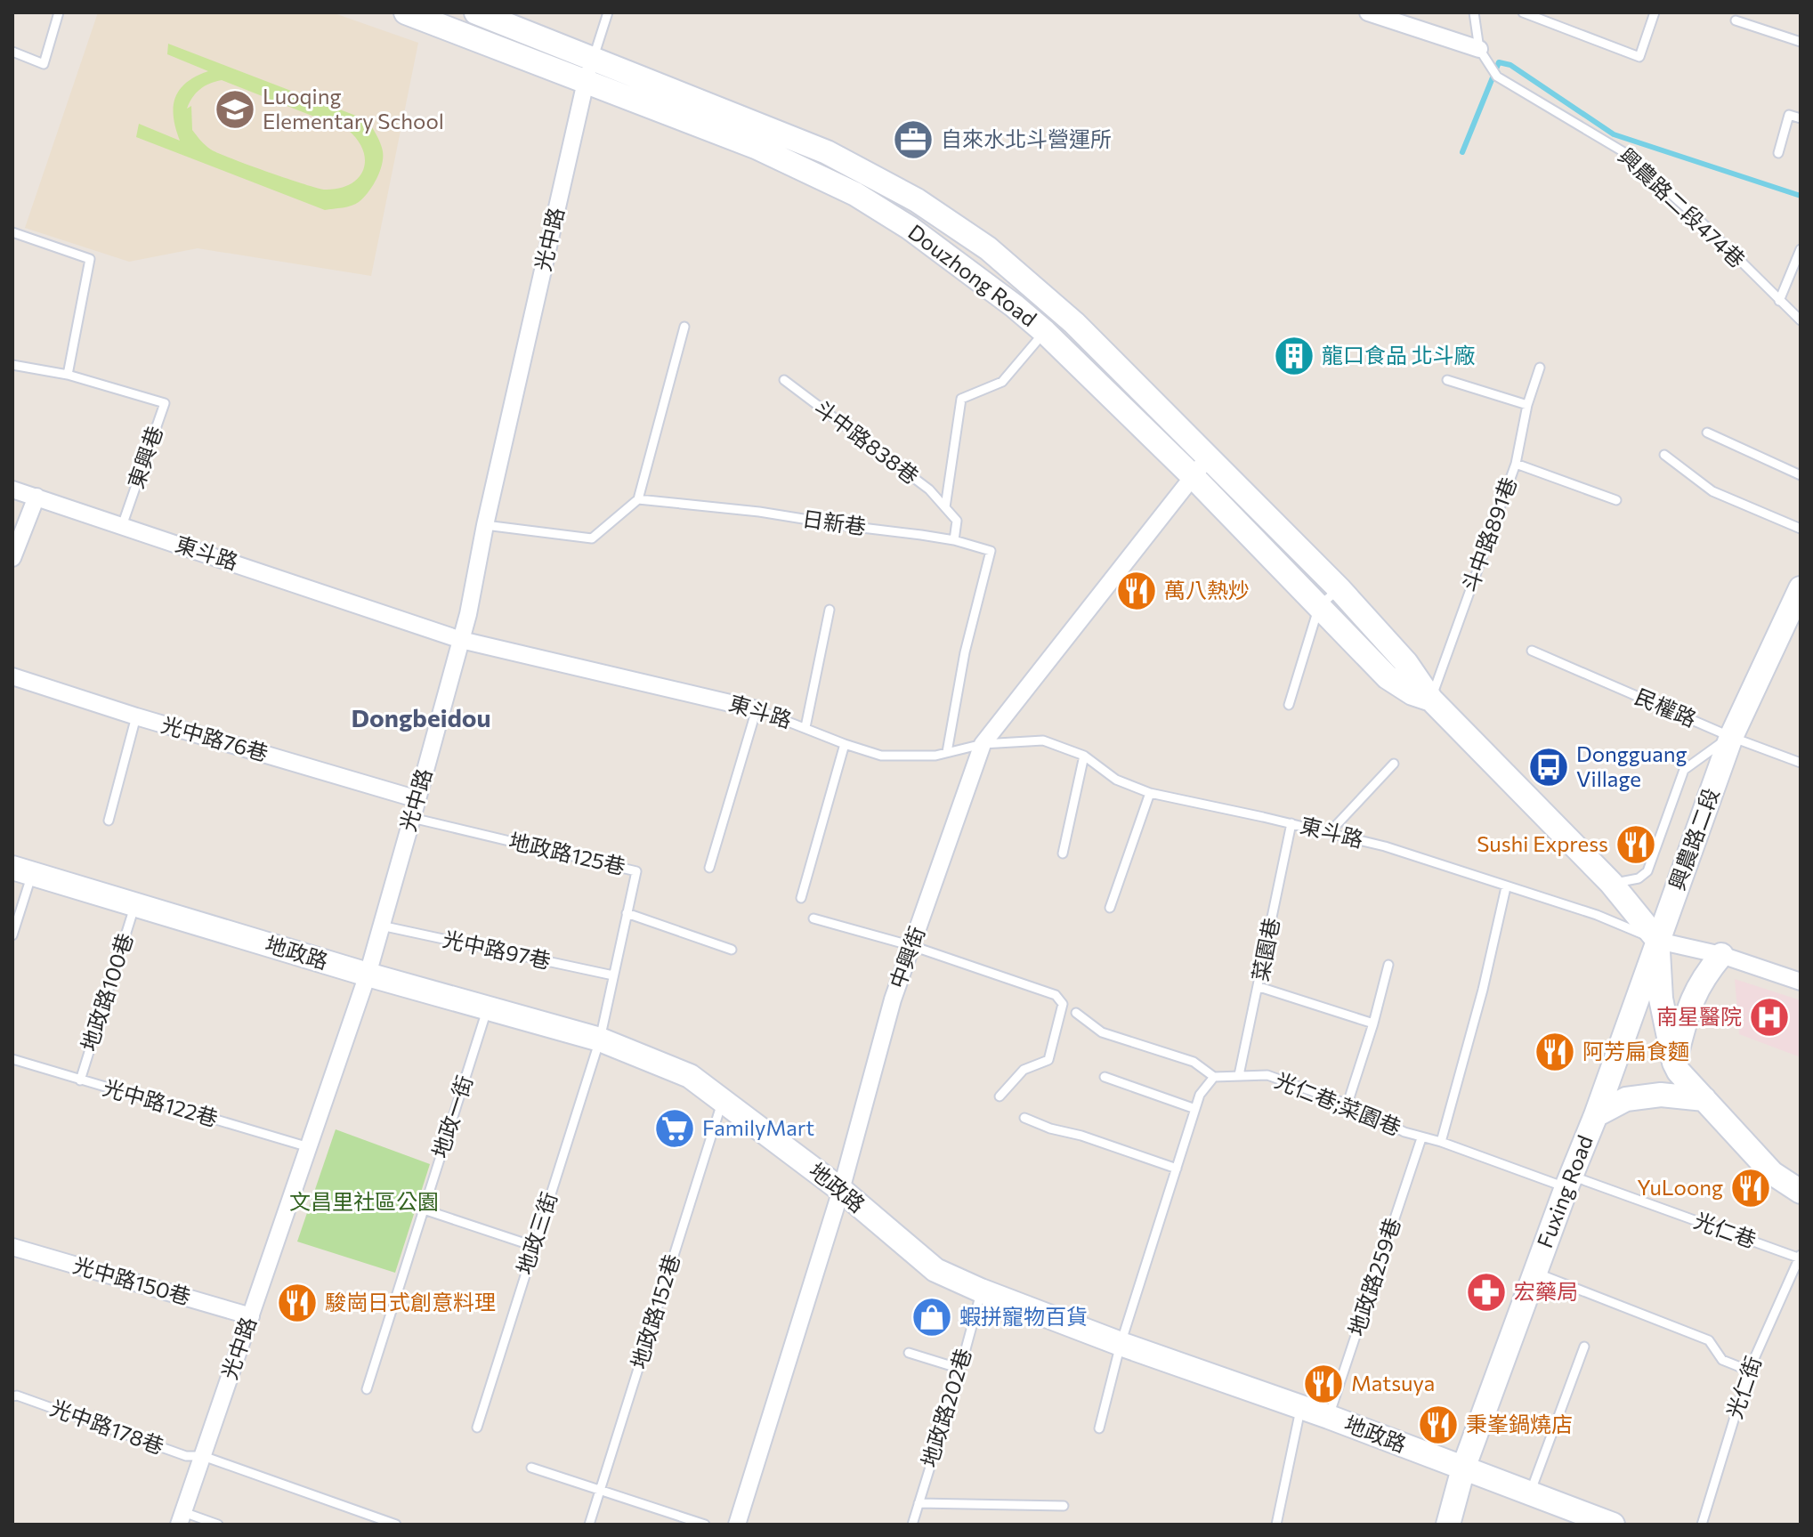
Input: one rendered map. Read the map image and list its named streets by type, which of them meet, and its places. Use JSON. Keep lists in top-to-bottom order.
{
  "streets": {
    "main road": [
      "Douzhong Road",
      "興農路二段",
      "地政路",
      "Fuxing Road"
    ],
    "street": [
      "光中路",
      "東斗路",
      "光中路76巷",
      "中興街",
      "光中路150巷"
    ],
    "lane": [
      "興農路二段474巷",
      "斗中路838巷",
      "東興巷",
      "日新巷",
      "斗中路891巷",
      "民權路",
      "地政路125巷",
      "菜園巷",
      "光中路97巷",
      "地政路100巷",
      "光中路122巷",
      "光仁巷;菜園巷",
      "地政一街",
      "光仁巷",
      "地政三街",
      "地政路259巷",
      "地政路152巷",
      "光仁街",
      "地政路202巷",
      "光中路178巷"
    ]
  },
  "crossings": [
    ["光中路", "Douzhong Road"],
    ["光中路", "東斗路"],
    ["光中路", "光中路76巷"],
    ["光中路", "地政路125巷"],
    ["光中路", "光中路97巷"],
    ["光中路", "地政路"],
    ["光中路", "光中路122巷"],
    ["光中路", "光中路150巷"],
    ["光中路", "光中路178巷"],
    ["Douzhong Road", "斗中路838巷"],
    ["Douzhong Road", "斗中路891巷"],
    ["Douzhong Road", "東斗路"],
    ["Douzhong Road", "興農路二段"],
    ["Douzhong Road", "中興街"],
    ["Douzhong Road", "Fuxing Road"],
    ["斗中路838巷", "日新巷"],
    ["東興巷", "東斗路"],
    ["日新巷", "東斗路"],
    ["東斗路", "興農路二段"],
    ["東斗路", "菜園巷"],
    ["東斗路", "中興街"],
    ["東斗路", "Fuxing Road"],
    ["民權路", "興農路二段"],
    ["興農路二段", "Fuxing Road"],
    ["地政路125巷", "光中路97巷"],
    ["地政路125巷", "地政路"],
    ["地政路125巷", "地政三街"],
    ["菜園巷", "光仁巷;菜園巷"],
    ["地政路", "中興街"],
    ["地政路", "地政路100巷"],
    ["地政路", "地政一街"],
    ["地政路", "Fuxing Road"],
    ["地政路", "地政三街"],
    ["地政路", "地政路259巷"],
    ["地政路", "地政路152巷"],
    ["地政路", "地政路202巷"],
    ["地政路100巷", "光中路122巷"],
    ["光仁巷;菜園巷", "Fuxing Road"],
    ["光仁巷;菜園巷", "光仁巷"],
    ["光仁巷;菜園巷", "地政路259巷"],
    ["Fuxing Road", "光仁巷"],
    ["光仁巷", "光仁街"]
  ],
  "districts": ["Dongbeidou"],
  "parks": ["文昌里社區公園"],
  "places": {
    "school or university": ["Luoqing Elementary School"],
    "office": ["自來水北斗營運所"],
    "building": ["龍口食品 北斗廠"],
    "restaurant": [
      "萬八熱炒",
      "Sushi Express",
      "阿芳扁食麵",
      "YuLoong",
      "駿崗日式創意料理",
      "Matsuya",
      "秉峯鍋燒店"
    ],
    "bus stop": ["Dongguang Village"],
    "hospital": ["南星醫院"],
    "supermarket": ["FamilyMart"],
    "pharmacy": ["宏藥局"],
    "shop": ["蝦拼寵物百貨"]
  }
}
